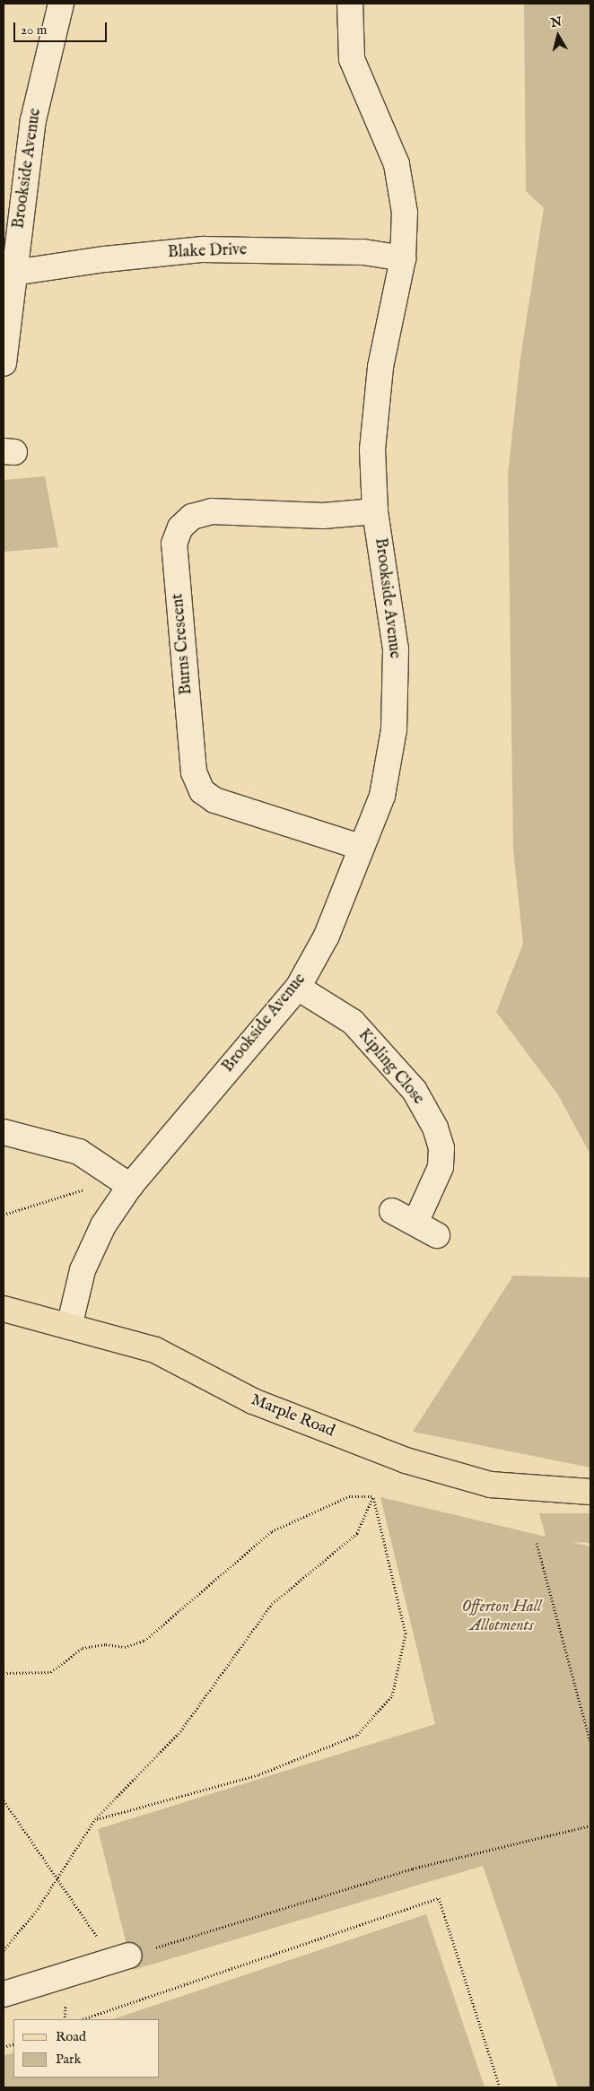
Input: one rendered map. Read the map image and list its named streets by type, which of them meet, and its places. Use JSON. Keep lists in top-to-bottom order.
{
  "streets": {
    "main road": ["Marple Road"],
    "street": [
      "Brookside Avenue",
      "Blake Drive",
      "Burns Crescent",
      "Kipling Close"
    ]
  },
  "crossings": [
    ["Brookside Avenue", "Blake Drive"],
    ["Brookside Avenue", "Burns Crescent"],
    ["Brookside Avenue", "Kipling Close"],
    ["Brookside Avenue", "Marple Road"]
  ],
  "parks": ["Offerton Hall Allotments"],
  "legend": ["Road", "Park"],
  "scale_bar": "20 m",
  "north": "top"
}
